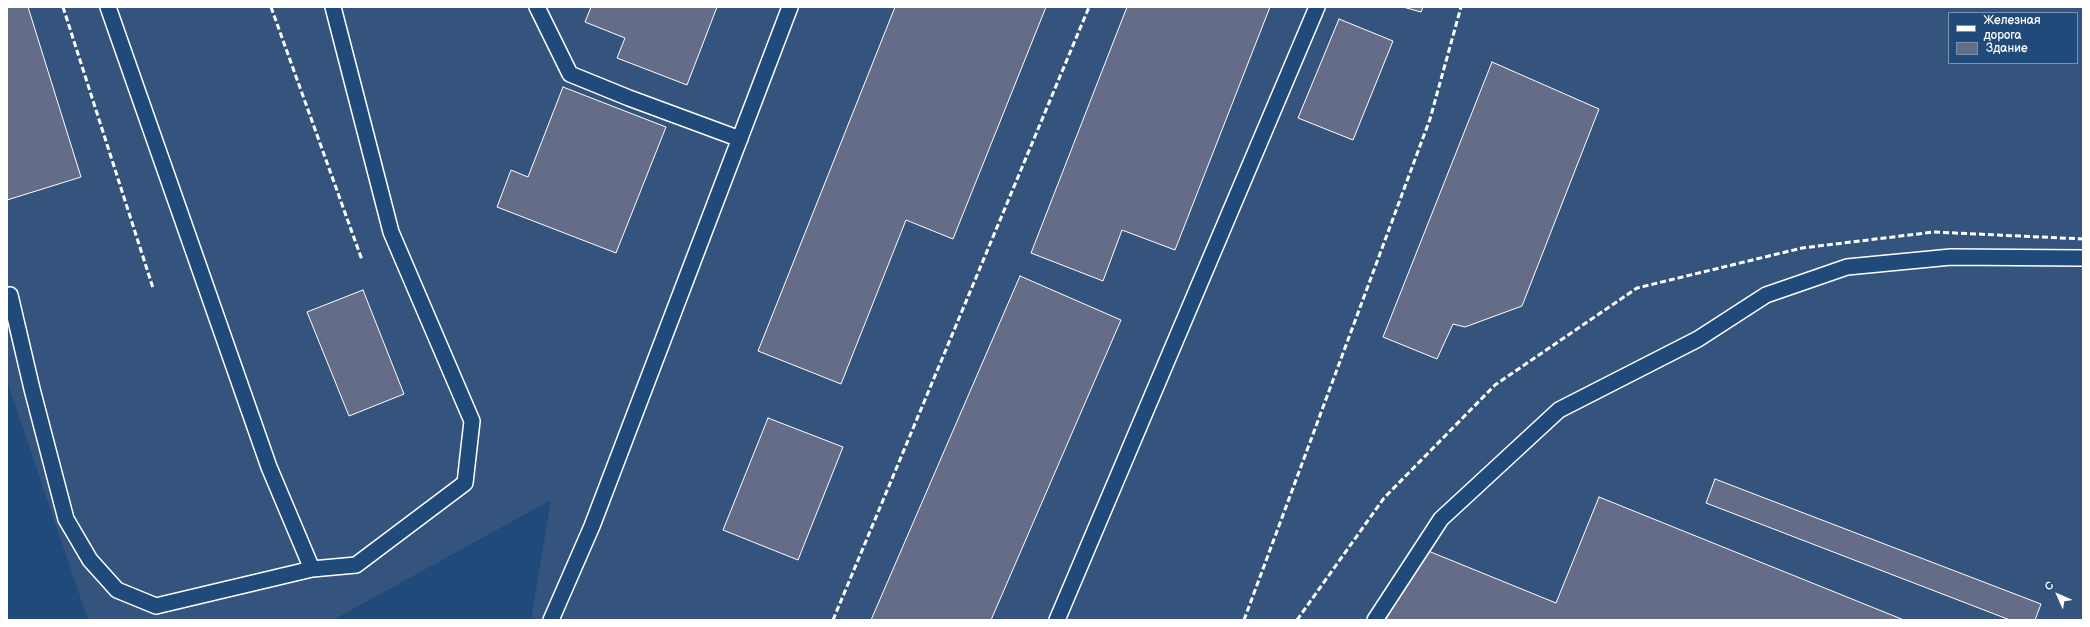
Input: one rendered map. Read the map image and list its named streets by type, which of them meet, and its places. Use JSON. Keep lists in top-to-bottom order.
{
  "legend": ["Железная дорога", "Здание"],
  "north": "top left"
}
